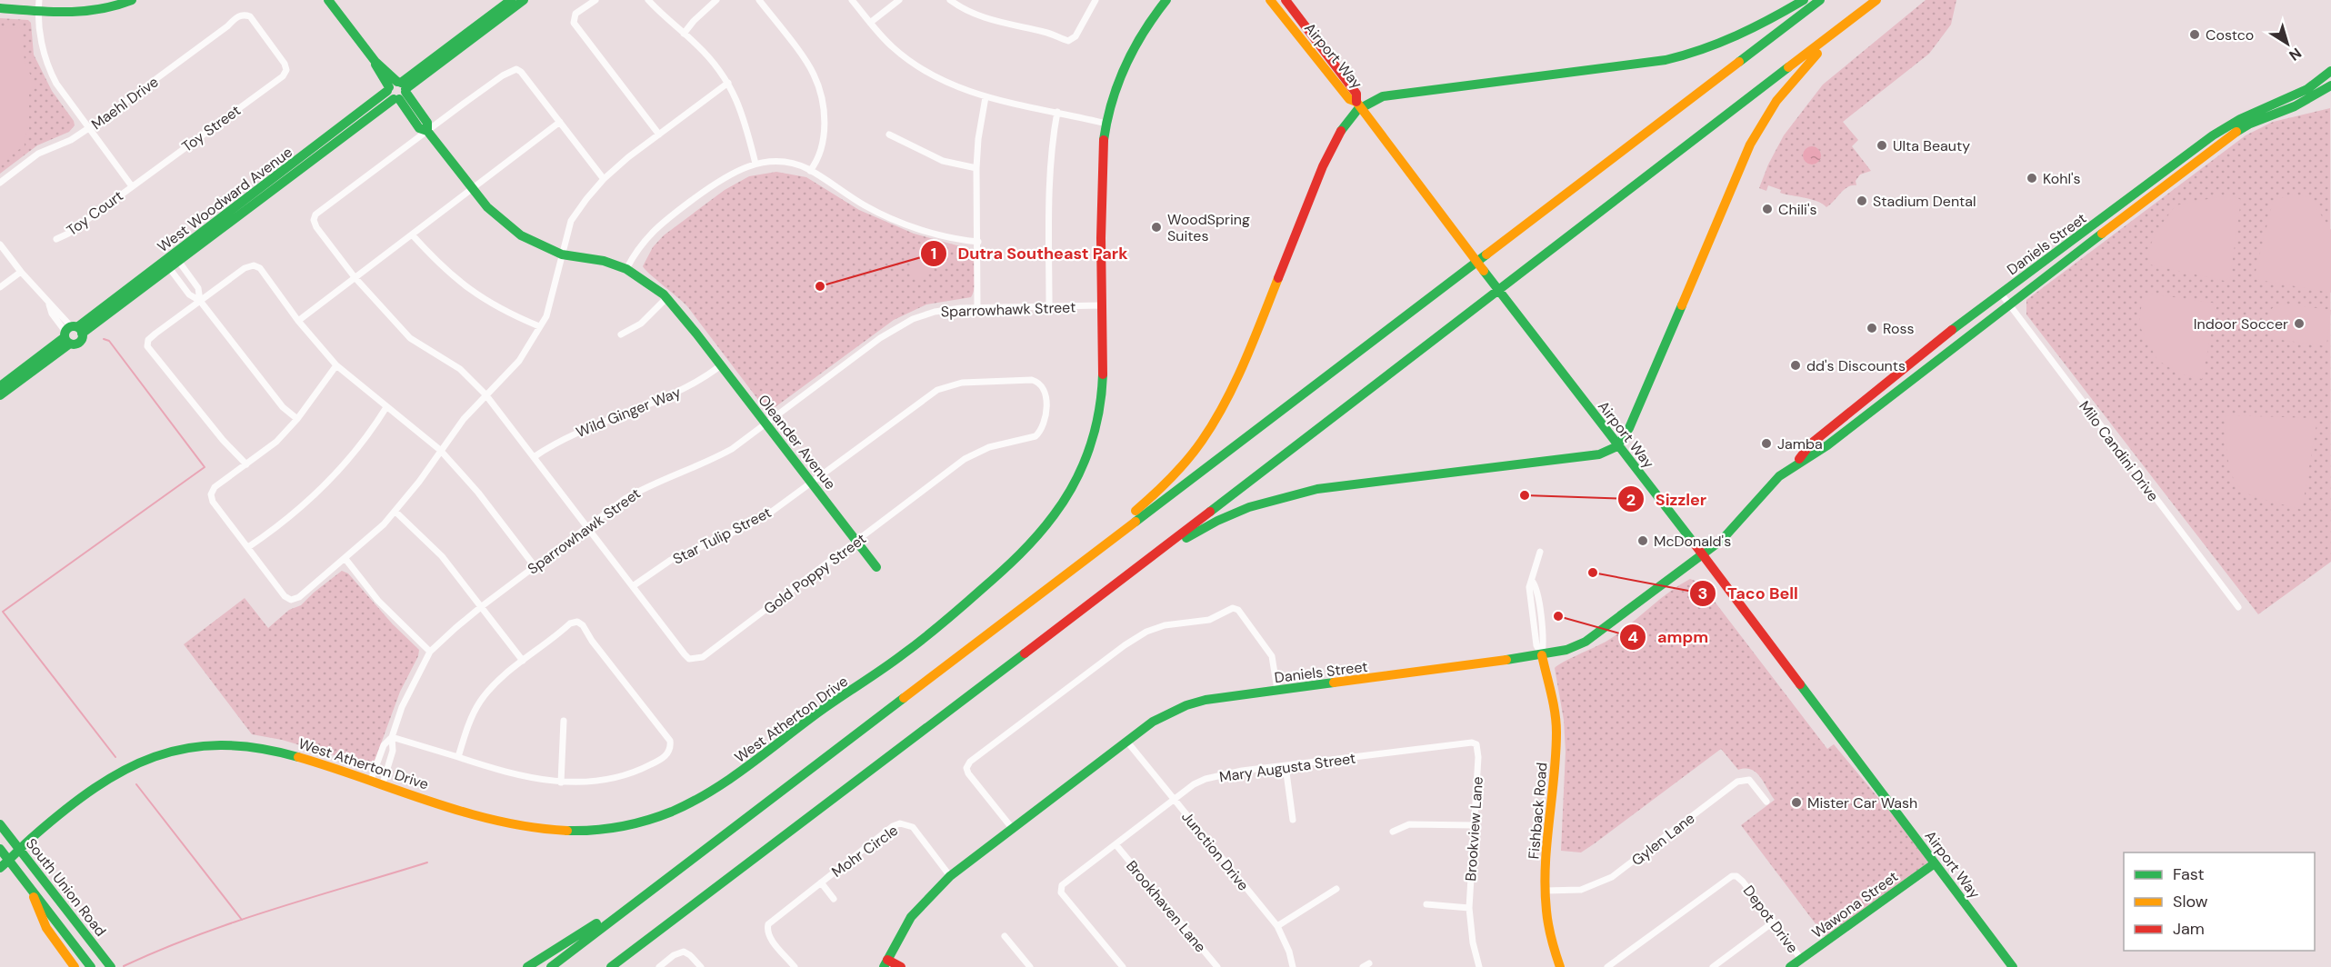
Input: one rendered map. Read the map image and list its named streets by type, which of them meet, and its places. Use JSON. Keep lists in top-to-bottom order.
{
  "streets": {
    "main road": [
      "Airport Way",
      "West Woodward Avenue",
      "Daniels Street",
      "Oleander Avenue",
      "West Atherton Drive",
      "Fishback Road",
      "South Union Road",
      "Wawona Street"
    ],
    "street": [
      "Maehl Drive",
      "Toy Street",
      "Toy Court",
      "Sparrowhawk Street",
      "Wild Ginger Way",
      "Milo Candini Drive",
      "Star Tulip Street",
      "Gold Poppy Street",
      "Mary Augusta Street",
      "Brookview Lane",
      "Gylen Lane",
      "Mohr Circle",
      "Junction Drive",
      "Brookhaven Lane",
      "Depot Drive"
    ]
  },
  "crossings": [
    ["Airport Way", "Daniels Street"],
    ["Airport Way", "Wawona Street"],
    ["Maehl Drive", "Toy Street"],
    ["Toy Street", "Toy Court"],
    ["West Woodward Avenue", "Oleander Avenue"],
    ["Daniels Street", "Milo Candini Drive"],
    ["Daniels Street", "Fishback Road"],
    ["Daniels Street", "Mohr Circle"],
    ["Daniels Street", "Junction Drive"],
    ["Sparrowhawk Street", "Oleander Avenue"],
    ["Sparrowhawk Street", "West Atherton Drive"],
    ["Wild Ginger Way", "Oleander Avenue"],
    ["Oleander Avenue", "Star Tulip Street"],
    ["Oleander Avenue", "Gold Poppy Street"],
    ["Star Tulip Street", "Gold Poppy Street"],
    ["West Atherton Drive", "South Union Road"],
    ["Mary Augusta Street", "Brookview Lane"],
    ["Mary Augusta Street", "Junction Drive"],
    ["Mary Augusta Street", "Brookhaven Lane"],
    ["Fishback Road", "Gylen Lane"],
    ["Wawona Street", "Depot Drive"]
  ],
  "places": [
    "Costco",
    "Ulta Beauty",
    "Kohl's",
    "Stadium Dental",
    "Chili's",
    "WoodSpring Suites",
    "Dutra Southeast Park",
    "Indoor Soccer",
    "Ross",
    "dd's Discounts",
    "Jamba",
    "Sizzler",
    "McDonald's",
    "Taco Bell",
    "ampm",
    "Mister Car Wash"
  ],
  "legend": ["Fast", "Slow", "Jam"],
  "north": "bottom right"
}
